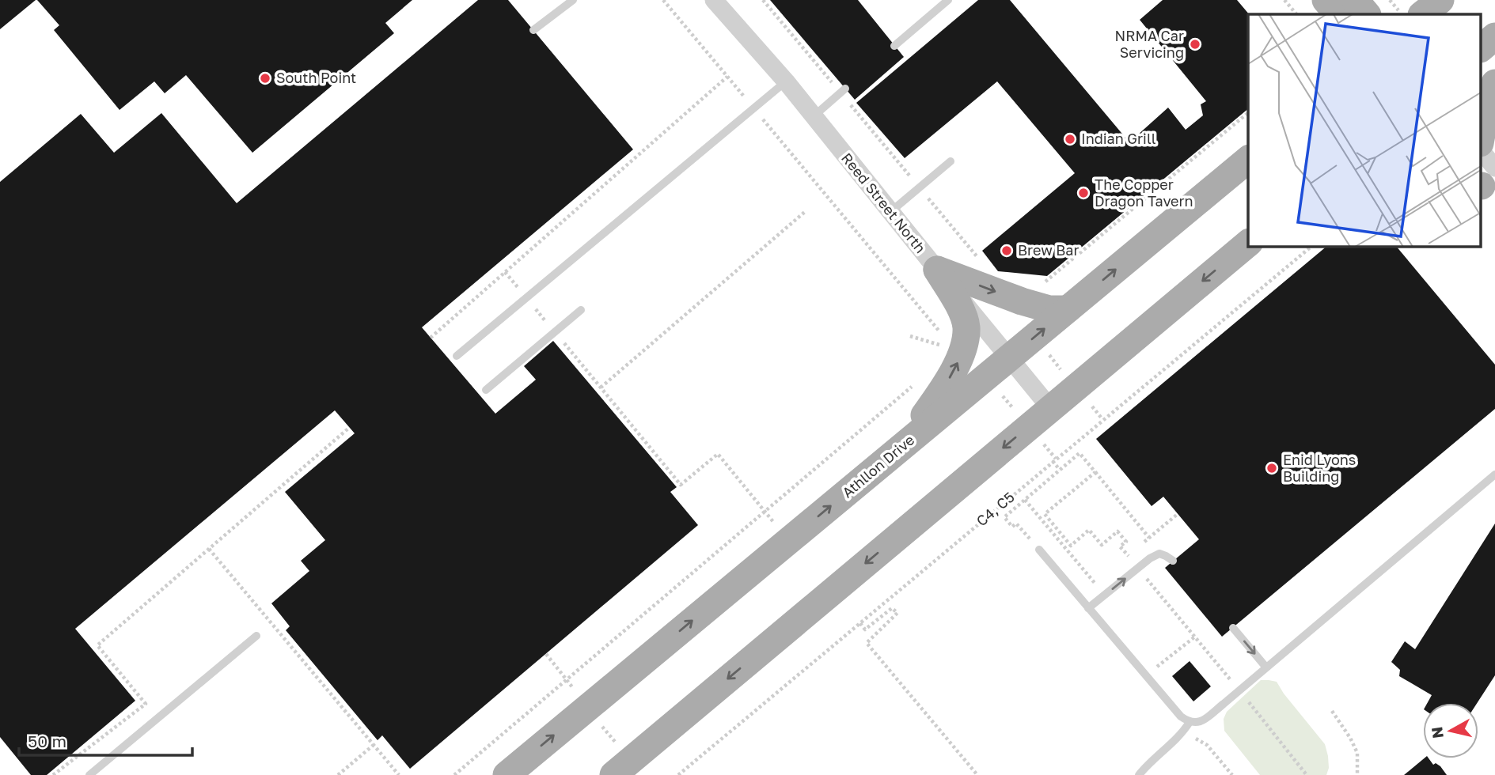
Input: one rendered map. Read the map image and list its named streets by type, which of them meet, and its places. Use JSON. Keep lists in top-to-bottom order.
{
  "streets": {
    "main road": ["Athllon Drive"],
    "street": ["Reed Street North"],
    "path": ["C4, C5"]
  },
  "crossings": [
    ["Reed Street North", "Athllon Drive"]
  ],
  "places": [
    "NRMA Car Servicing",
    "South Point",
    "Indian Grill",
    "The Copper Dragon Tavern",
    "Brew Bar",
    "Enid Lyons Building"
  ],
  "scale_bar": "50 m",
  "north": "left"
}
